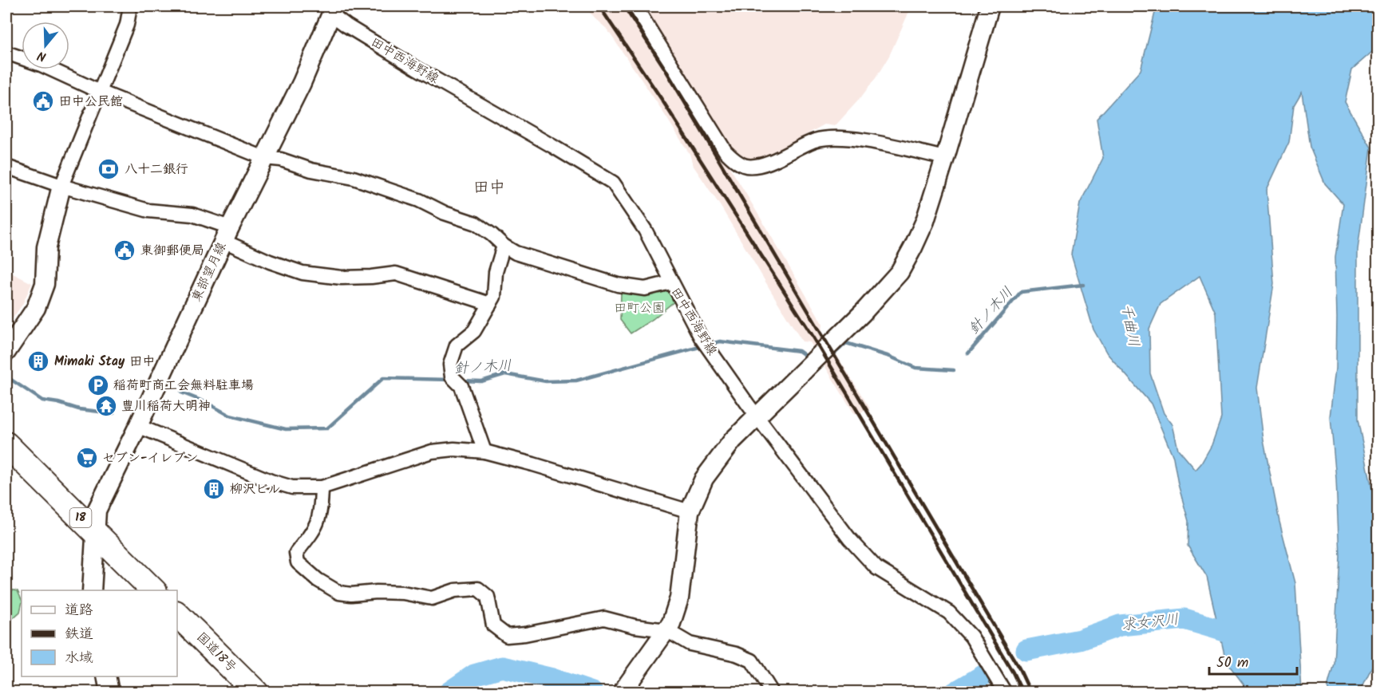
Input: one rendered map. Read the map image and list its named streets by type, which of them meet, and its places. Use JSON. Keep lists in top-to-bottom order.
{
  "streets": {
    "highway": ["18", "国道18号"],
    "street": ["田中西海野線", "東部望月線"]
  },
  "crossings": [
    ["田中西海野線", "東部望月線"],
    ["東部望月線", "18"]
  ],
  "districts": ["田中"],
  "water": ["針ノ木川", "千曲川", "求女沢川"],
  "parks": ["田町公園"],
  "places": {
    "public building": ["田中公民館", "東御郵便局"],
    "bank": ["八十二銀行"],
    "building": ["Mimaki Stay 田中", "柳沢ビル"],
    "parking": ["稲荷町商工会無料駐車場"],
    "temple": ["豊川稲荷大明神"],
    "supermarket": ["セブン-イレブン"]
  },
  "legend": ["道路", "鉄道", "水域"],
  "scale_bar": "50 m",
  "north": "bottom"
}
